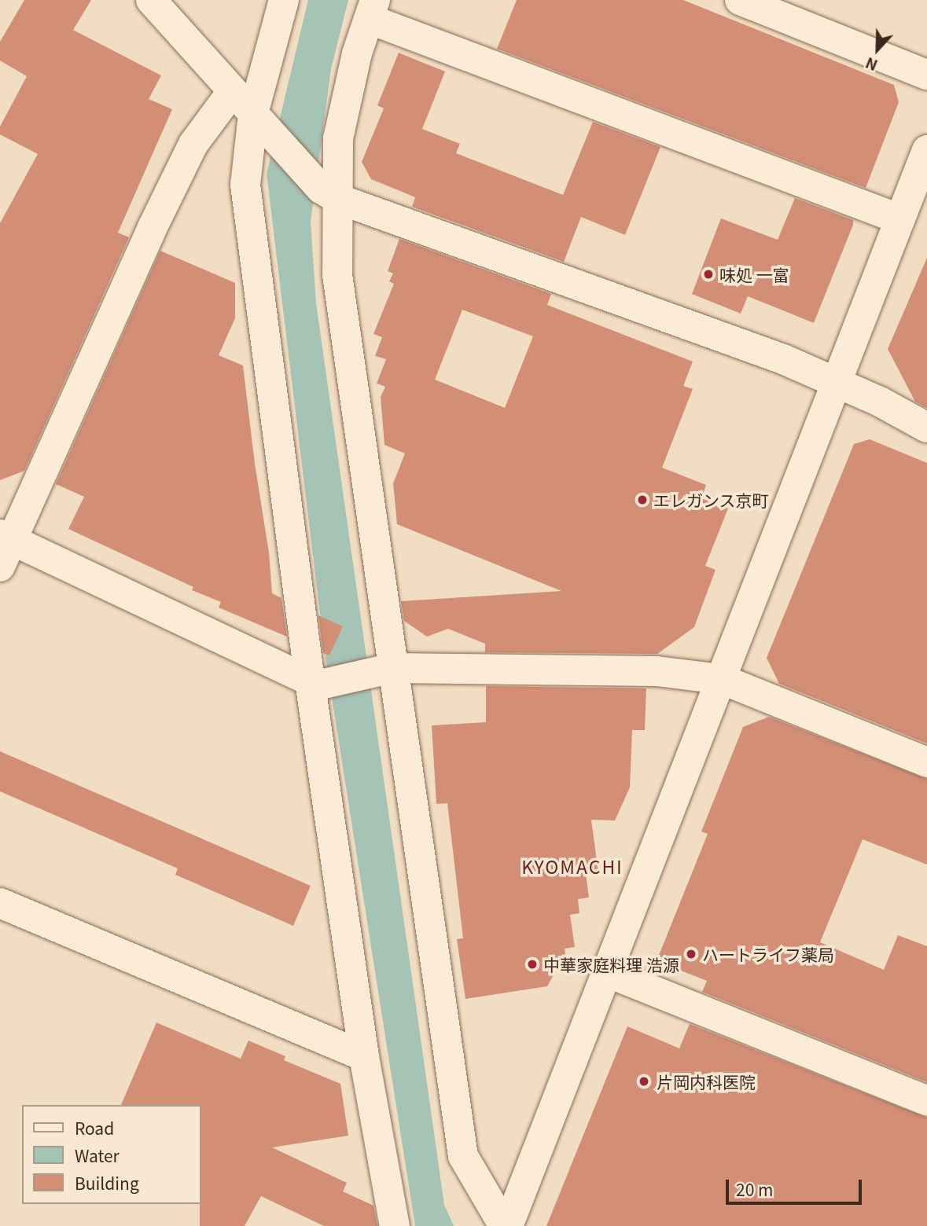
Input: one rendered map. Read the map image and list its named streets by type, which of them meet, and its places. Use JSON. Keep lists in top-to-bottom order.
{
  "districts": ["KYOMACHI"],
  "places": [
    "味処 一富",
    "エレガンス京町",
    "ハートライフ薬局",
    "中華家庭料理 浩源",
    "片岡内科医院"
  ],
  "legend": ["Road", "Water", "Building"],
  "scale_bar": "20 m",
  "north": "bottom"
}
